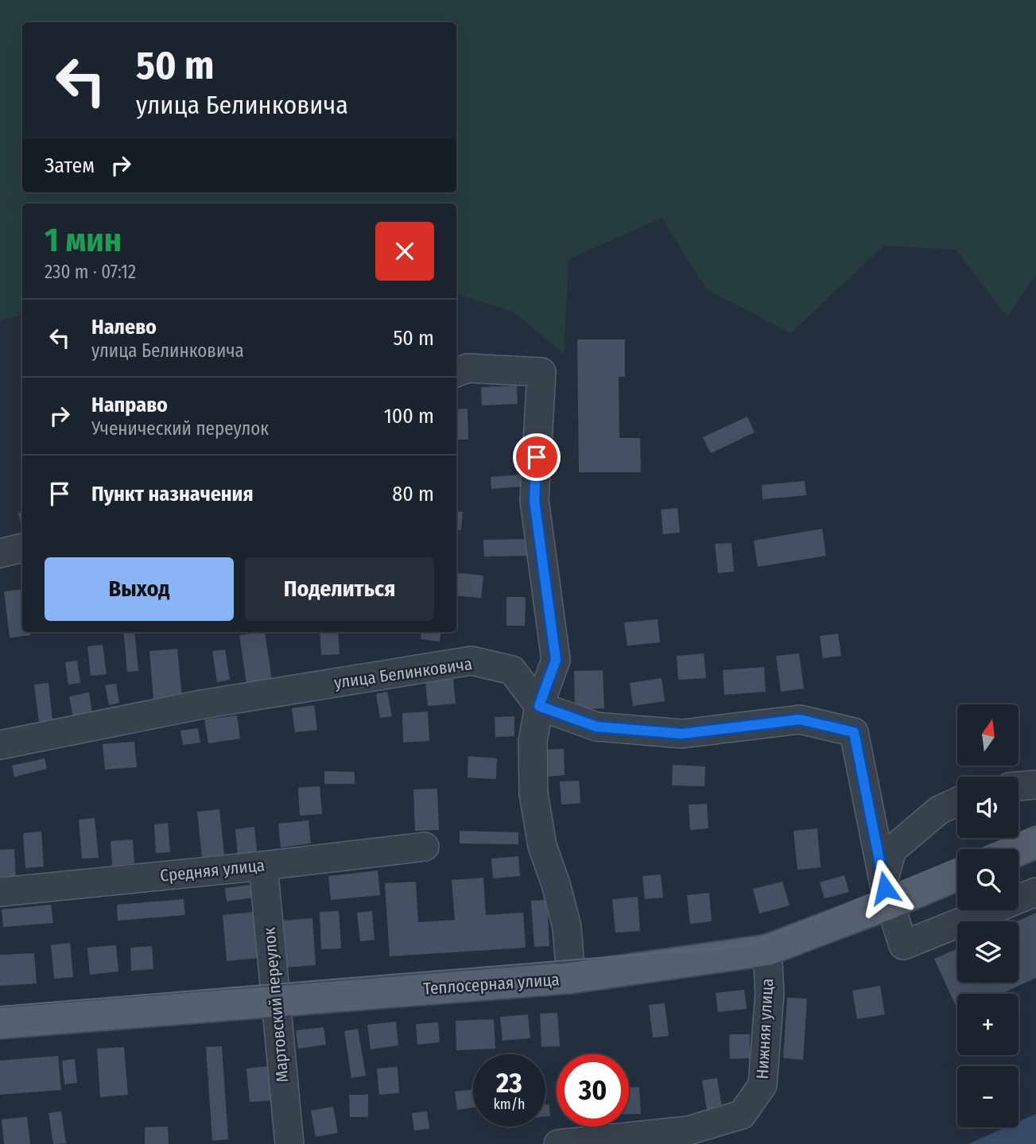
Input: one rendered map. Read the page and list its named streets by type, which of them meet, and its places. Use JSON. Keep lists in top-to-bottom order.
{
  "streets": {
    "main road": ["Теплосерная улица"],
    "street": [
      "улица Белинковича",
      "Средняя улица",
      "Мартовский переулок",
      "Нижняя улица"
    ]
  },
  "crossings": [
    ["Средняя улица", "Мартовский переулок"],
    ["Теплосерная улица", "Мартовский переулок"],
    ["Теплосерная улица", "Нижняя улица"]
  ],
  "north": "top",
  "page": {
    "turn": ["50 m", "улица Белинковича"],
    "then": "Затем",
    "heading": ["1 мин", "230 m · 07:12"],
    "list": [
      {
        "name": "Налево",
        "note": "улица Белинковича",
        "value": "50 m"
      },
      {
        "name": "Направо",
        "note": "Ученический переулок",
        "value": "100 m"
      },
      {
        "name": "Пункт назначения",
        "value": "80 m"
      }
    ],
    "buttons": ["Выход", "Поделиться"],
    "map_buttons": ["+", "−"],
    "speed": "23 km/h",
    "limit": "30"
  }
}
